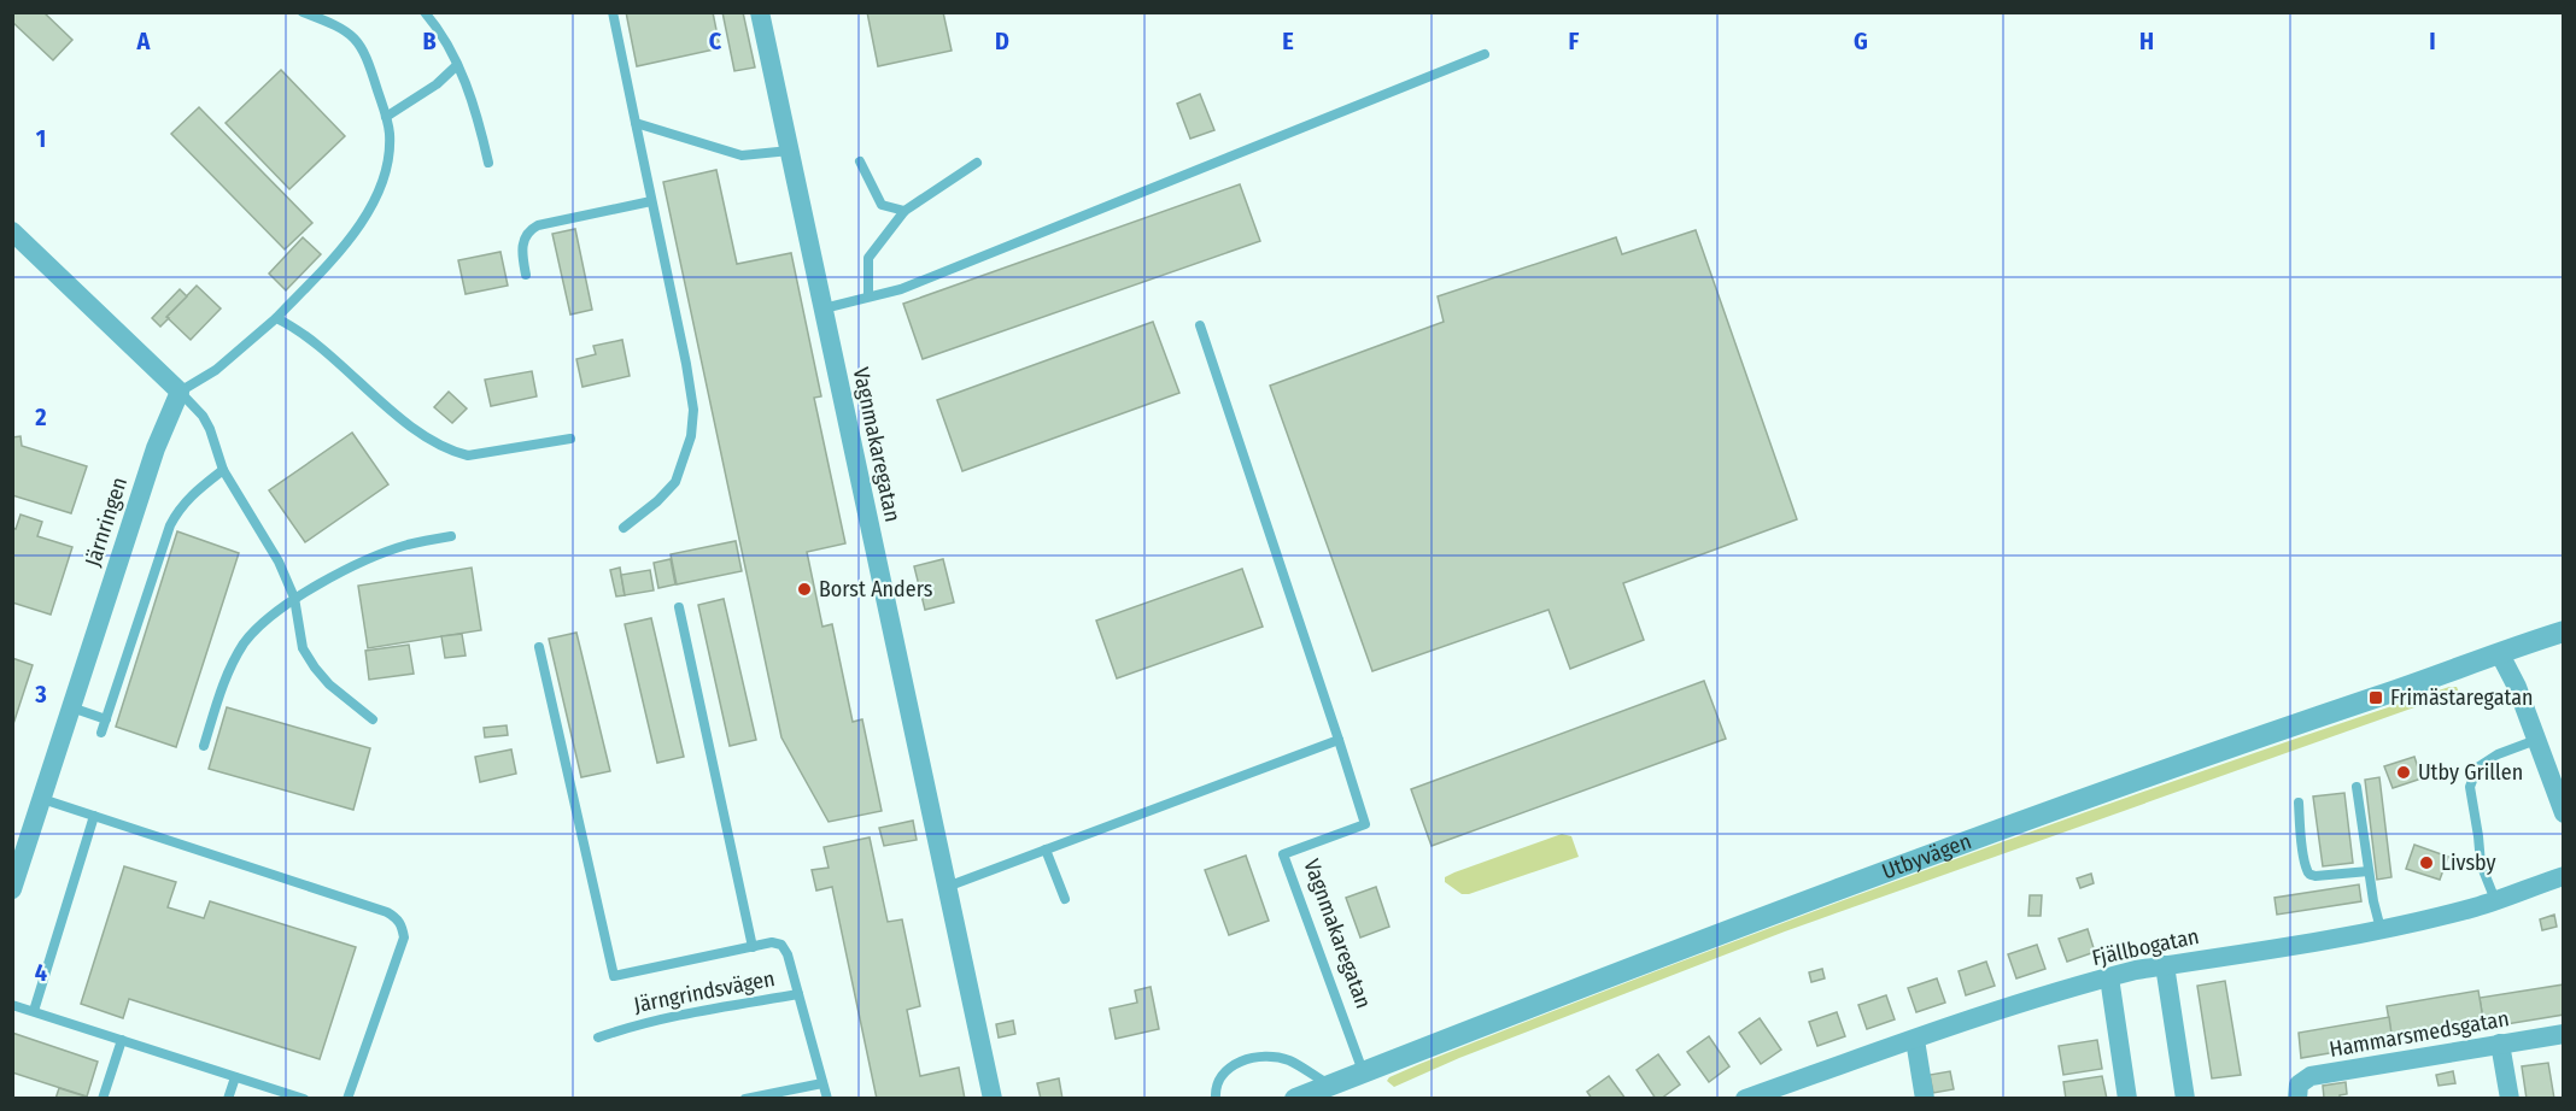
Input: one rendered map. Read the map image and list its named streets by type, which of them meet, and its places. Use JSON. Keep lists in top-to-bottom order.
{
  "streets": {
    "street": [
      "Vagnmakaregatan",
      "Järnringen",
      "Utbyvägen",
      "Fjällbogatan",
      "Hammarsmedsgatan"
    ],
    "lane": ["Järngrindsvägen"]
  },
  "crossings": [
    ["Vagnmakaregatan", "Utbyvägen"]
  ],
  "places": {
    "other": ["Borst Anders", "Utby Grillen", "Livsby"],
    "transit": ["Frimästaregatan"]
  },
  "grid": {
    "columns": [
      "A",
      "B",
      "C",
      "D",
      "E",
      "F",
      "G",
      "H",
      "I"
    ],
    "rows": [
      "1",
      "2",
      "3",
      "4"
    ]
  }
}
